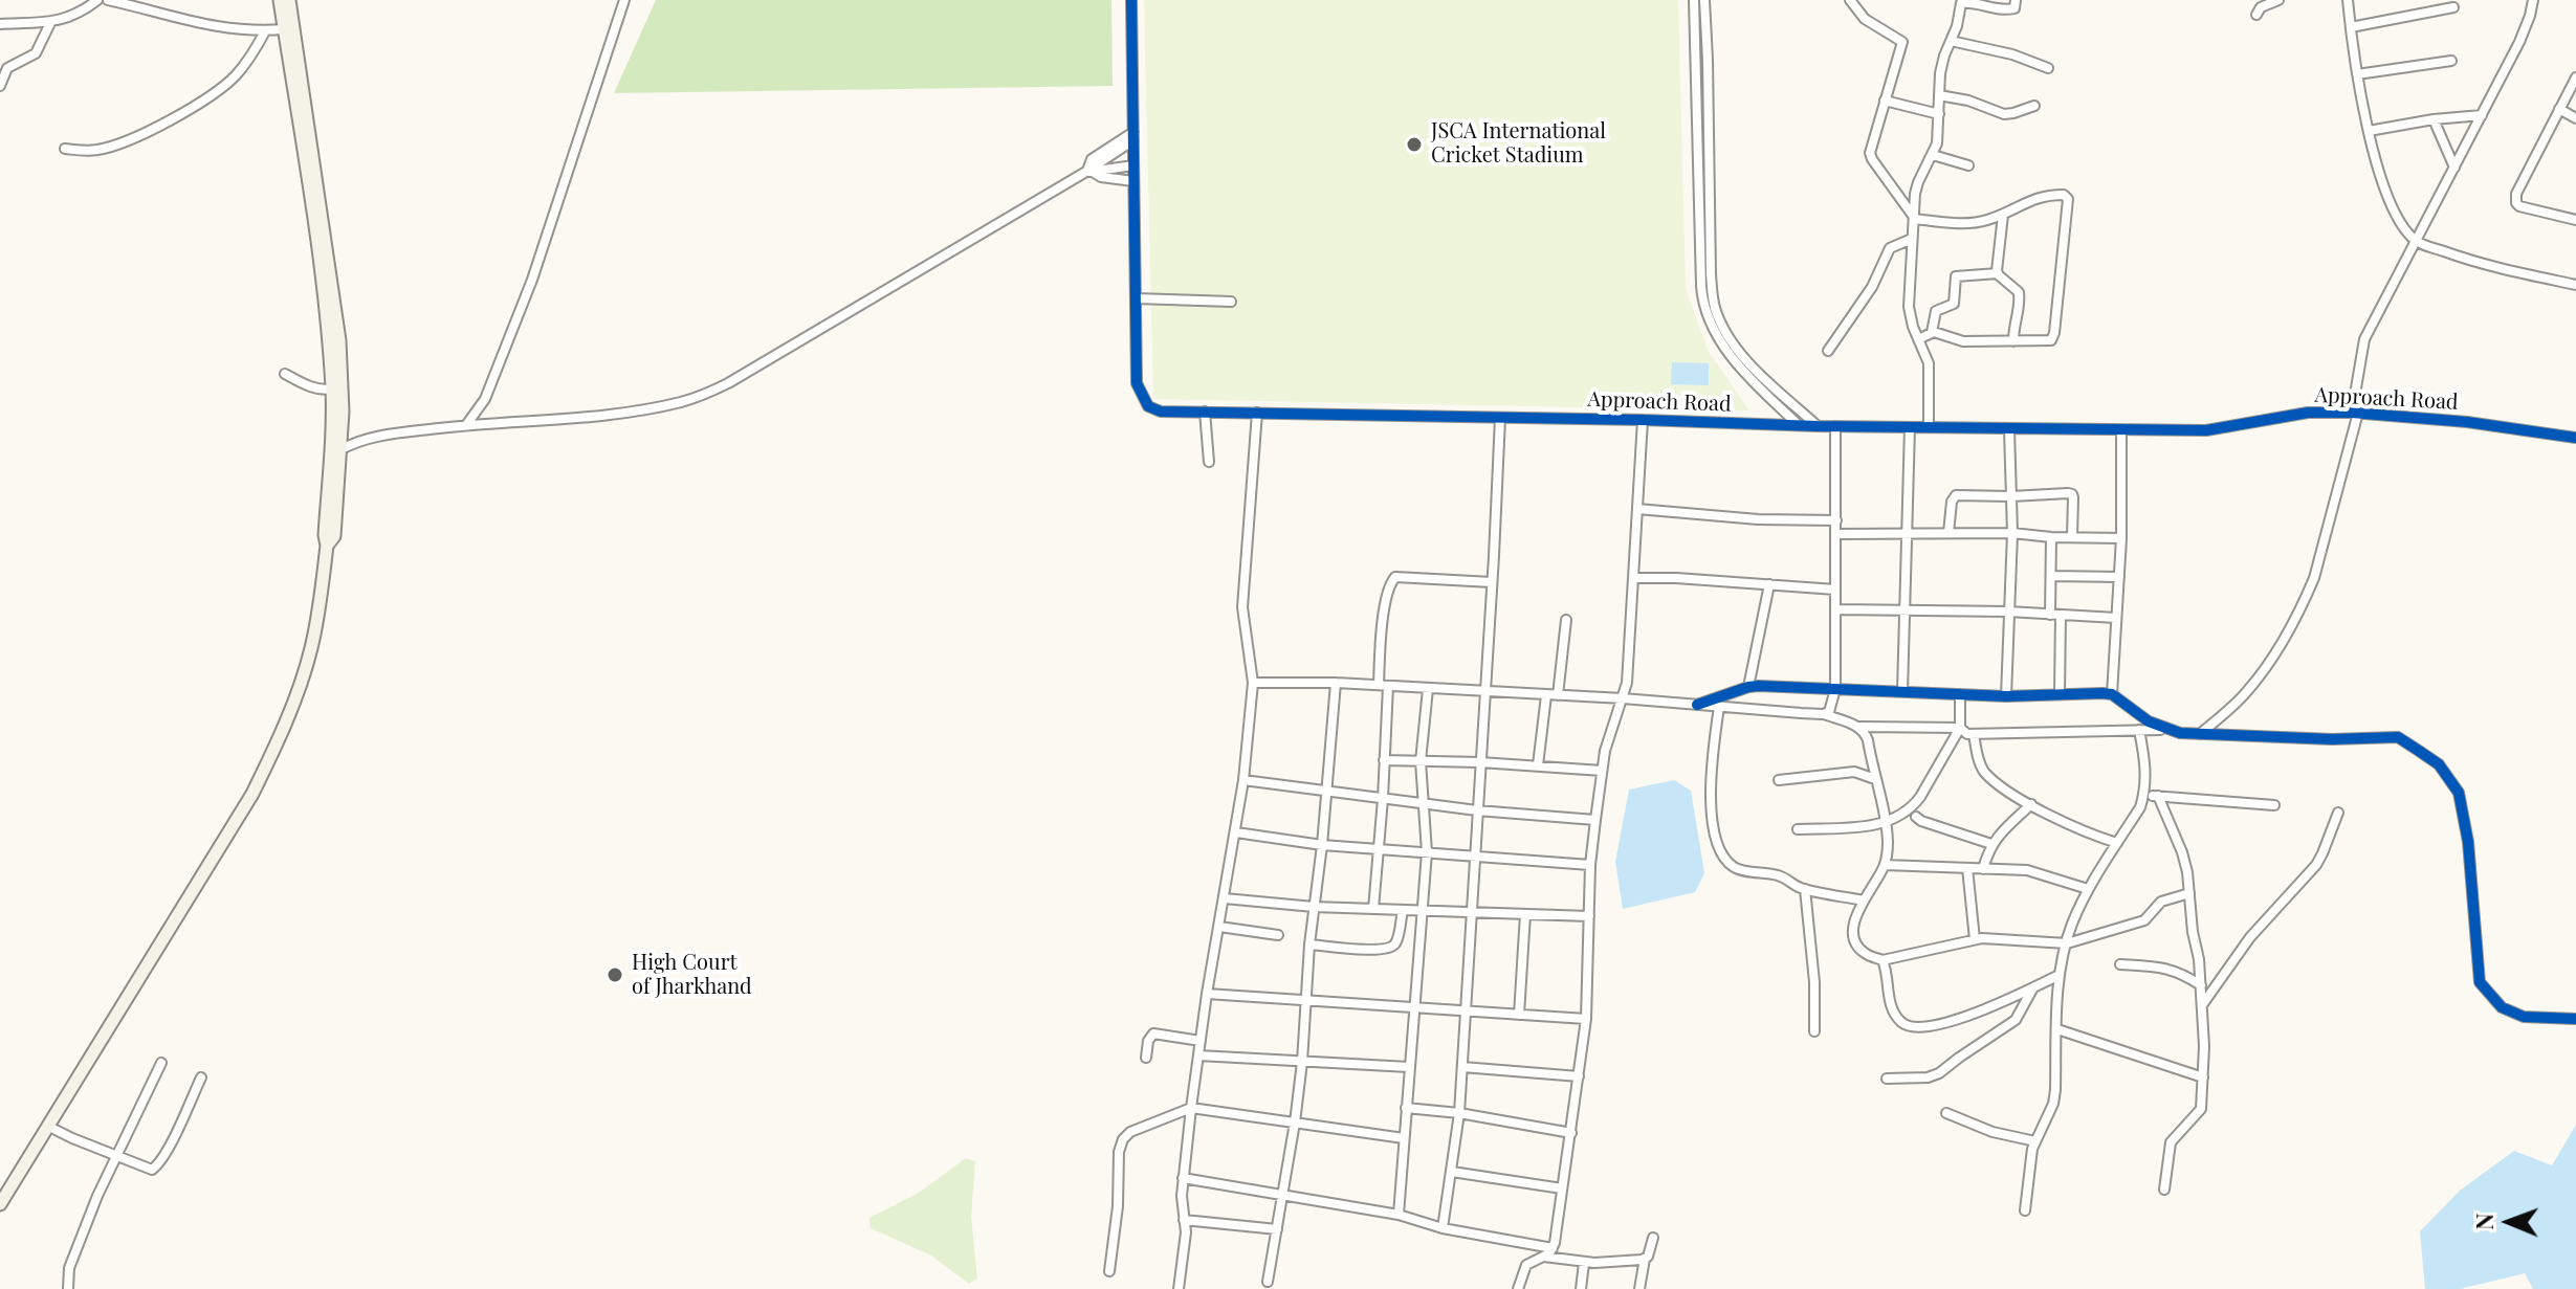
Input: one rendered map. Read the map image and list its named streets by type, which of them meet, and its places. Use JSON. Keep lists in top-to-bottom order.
{
  "streets": {
    "street": ["Approach Road"]
  },
  "places": ["JSCA International Cricket Stadium", "High Court of Jharkhand"],
  "north": "left"
}
